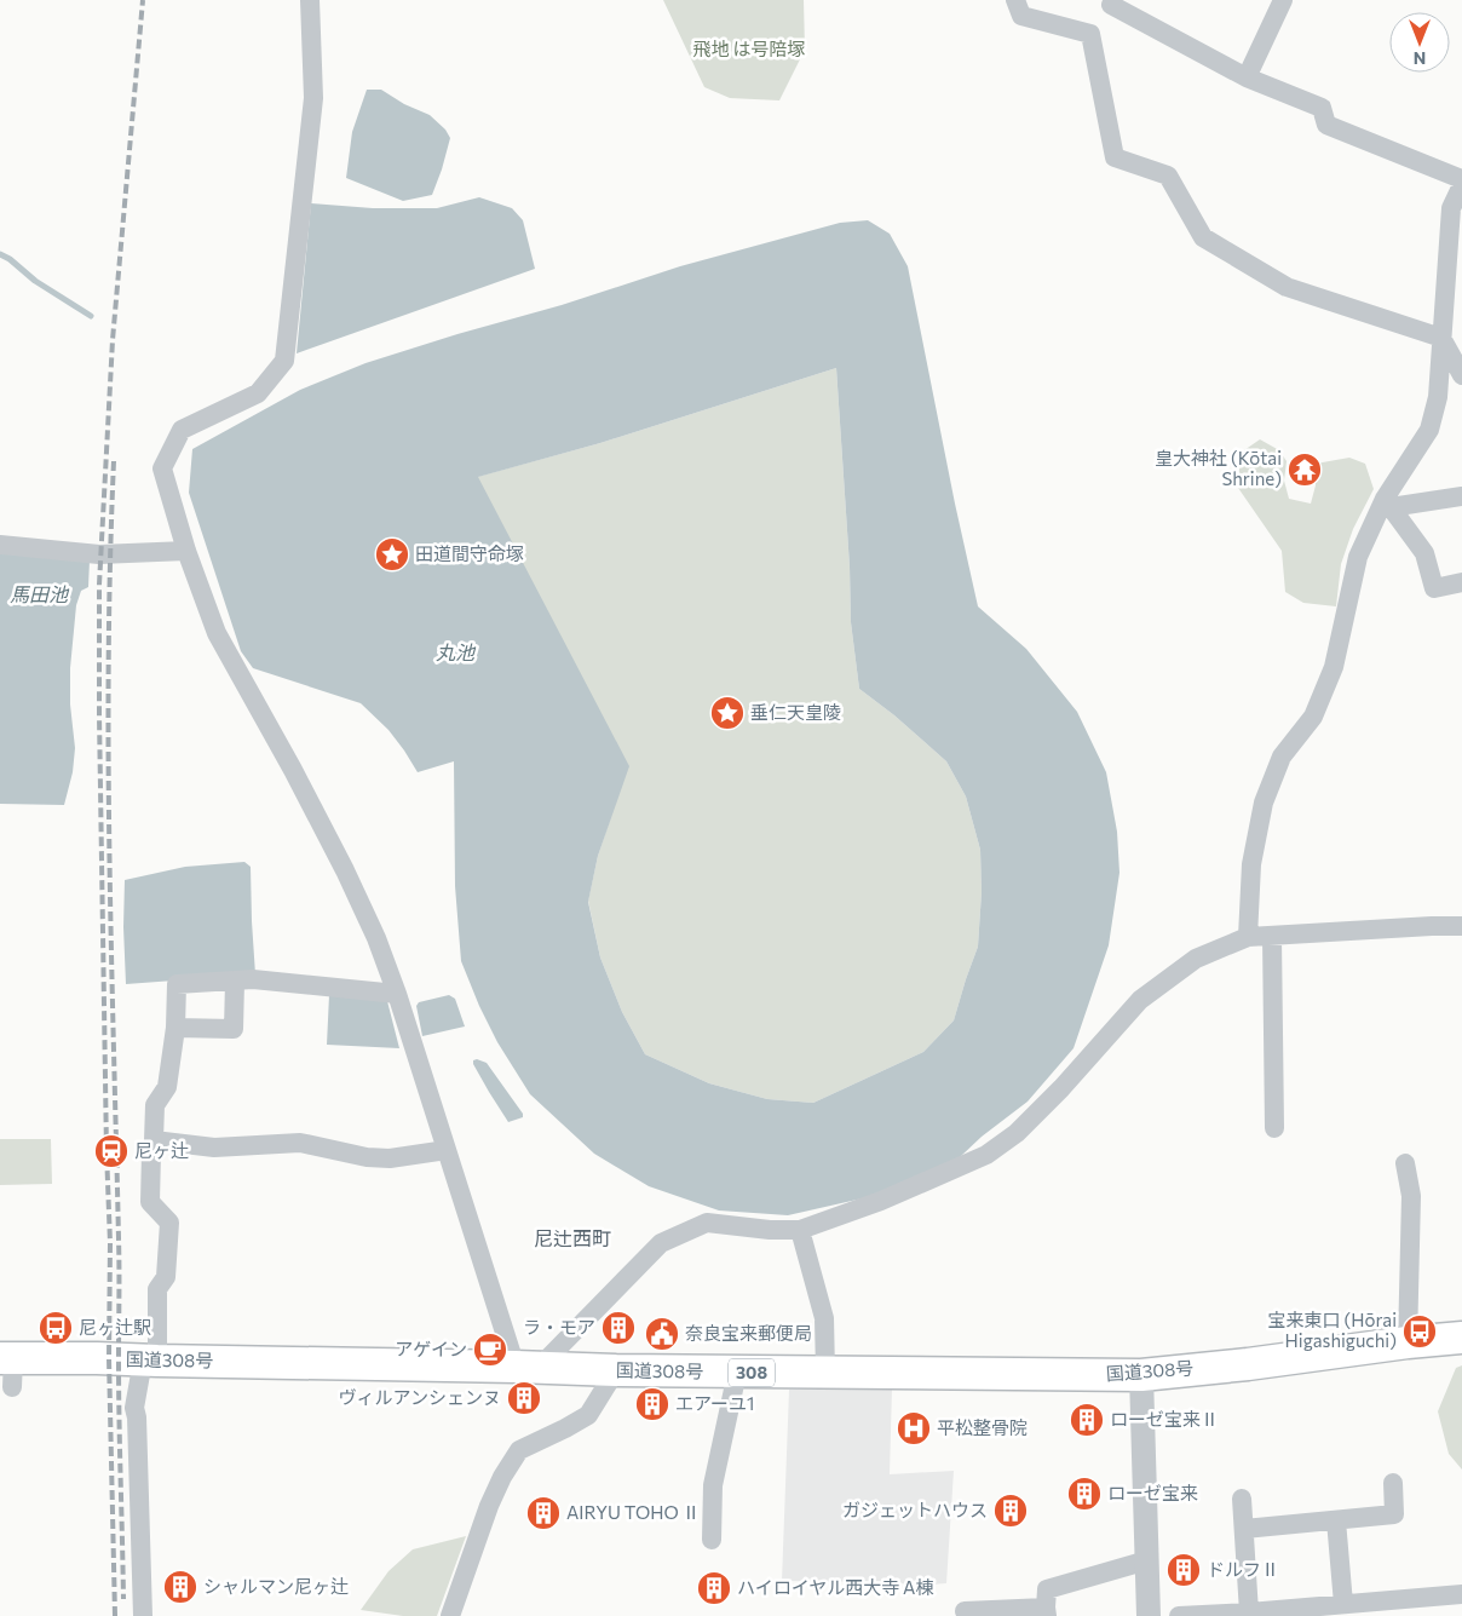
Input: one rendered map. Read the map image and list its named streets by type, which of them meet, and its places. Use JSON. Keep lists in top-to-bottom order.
{
  "streets": {
    "highway": ["国道308号", "308"]
  },
  "districts": ["尼辻西町"],
  "water": ["馬田池", "丸池"],
  "parks": ["飛地 は号陪塚"],
  "places": {
    "temple": ["皇大神社 (Kōtai Shrine)"],
    "place": ["田道間守命塚", "垂仁天皇陵"],
    "station": ["尼ヶ辻"],
    "bus stop": ["尼ヶ辻駅", "宝来東口 (Hōrai Higashiguchi)"],
    "building": [
      "ラ・モア",
      "ヴィルアンシェンヌ",
      "エアーユ1",
      "ローゼ宝来Ⅱ",
      "ローゼ宝来",
      "ガジェットハウス",
      "AIRYU TOHO Ⅱ",
      "ドルフⅡ",
      "シャルマン尼ヶ辻",
      "ハイロイヤル西大寺 A棟"
    ],
    "public building": ["奈良宝来郵便局"],
    "cafe": ["アゲイン"],
    "hospital": ["平松整骨院"]
  },
  "north": "bottom"
}
